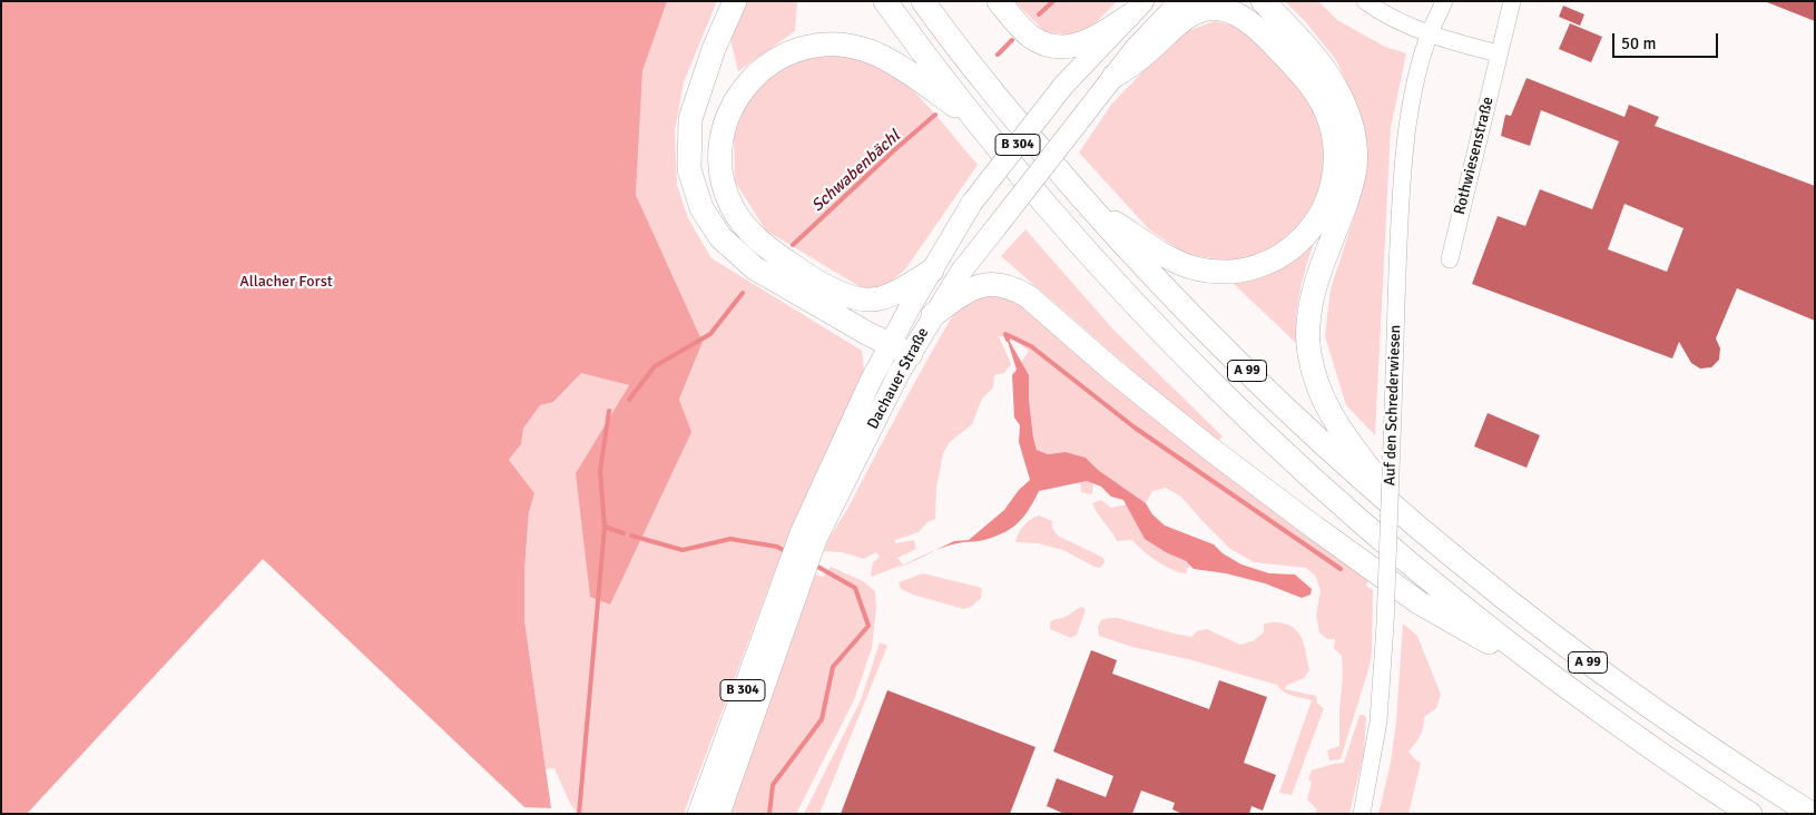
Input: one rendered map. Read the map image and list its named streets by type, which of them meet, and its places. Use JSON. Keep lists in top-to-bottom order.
{
  "streets": {
    "highway": ["A 99"],
    "main road": ["B 304", "Dachauer Straße"],
    "street": ["Rothwiesenstraße", "Auf den Schrederwiesen"]
  },
  "water": ["Schwabenbächl"],
  "parks": ["Allacher Forst"],
  "scale_bar": "50 m"
}
